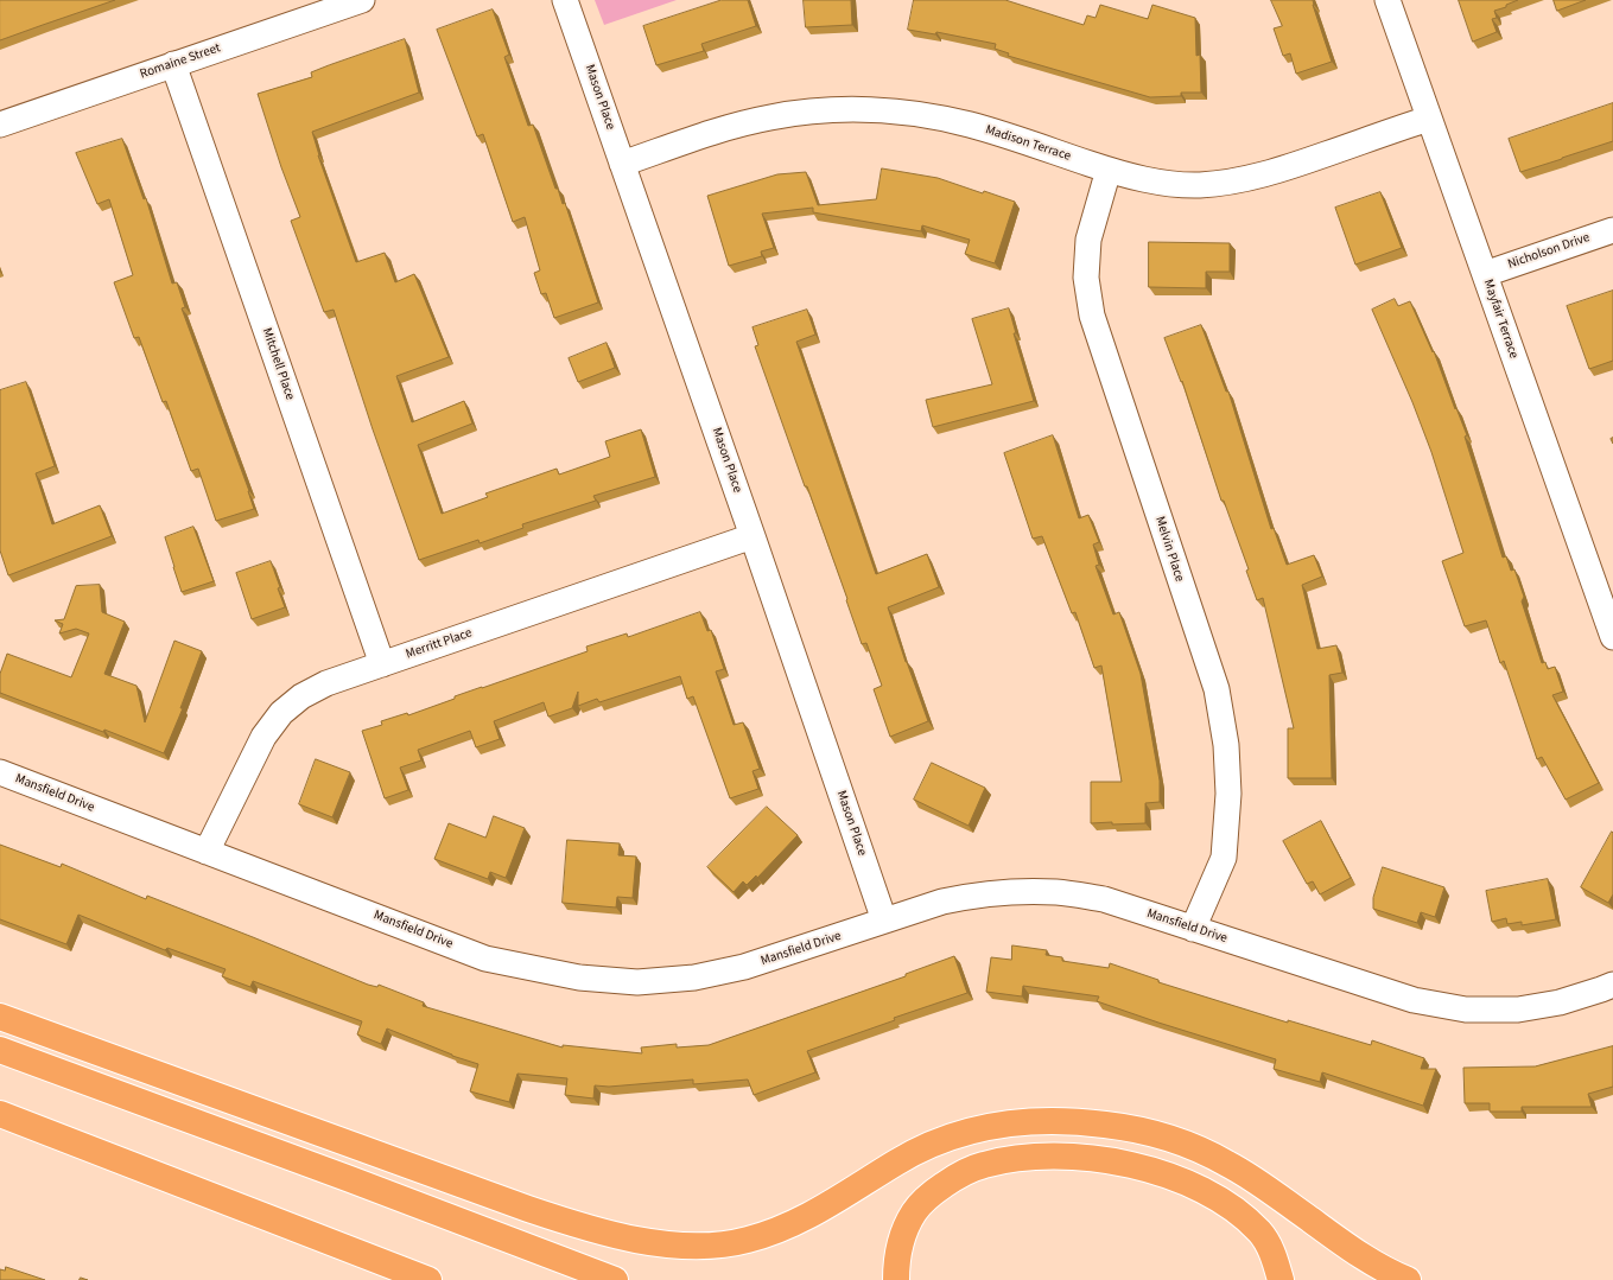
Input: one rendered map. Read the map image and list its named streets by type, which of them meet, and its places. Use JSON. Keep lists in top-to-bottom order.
{
  "streets": {
    "street": [
      "Romaine Street",
      "Mason Place",
      "Madison Terrace",
      "Nicholson Drive",
      "Mayfair Terrace",
      "Mitchell Place",
      "Melvin Place",
      "Merritt Place",
      "Mansfield Drive"
    ]
  },
  "crossings": [
    ["Romaine Street", "Mitchell Place"],
    ["Mason Place", "Madison Terrace"],
    ["Mason Place", "Merritt Place"],
    ["Mason Place", "Mansfield Drive"],
    ["Madison Terrace", "Mayfair Terrace"],
    ["Madison Terrace", "Melvin Place"],
    ["Nicholson Drive", "Mayfair Terrace"],
    ["Mitchell Place", "Merritt Place"],
    ["Melvin Place", "Mansfield Drive"],
    ["Merritt Place", "Mansfield Drive"]
  ]
}
